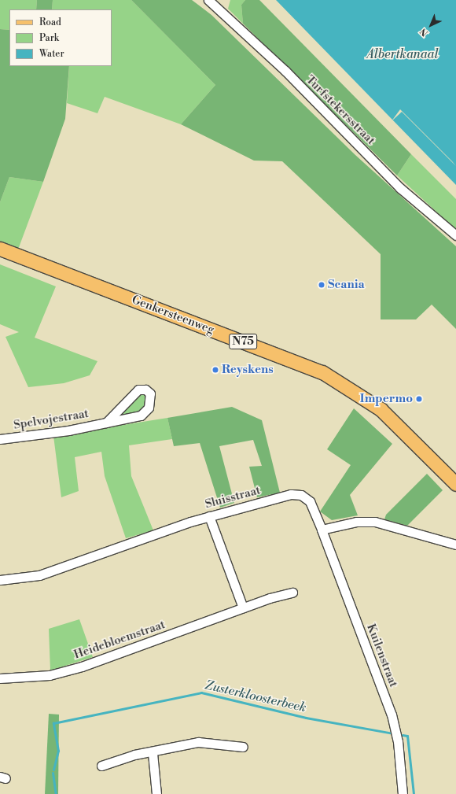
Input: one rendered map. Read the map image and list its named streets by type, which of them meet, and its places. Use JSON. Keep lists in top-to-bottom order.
{
  "streets": {
    "main road": ["Genkersteenweg", "N75"],
    "street": [
      "Turfstekersstraat",
      "Spelvojestraat",
      "Sluisstraat",
      "Heidebloemstraat",
      "Kuilenstraat"
    ]
  },
  "crossings": [
    ["Sluisstraat", "Kuilenstraat"]
  ],
  "water": ["Albertkanaal", "Zusterkloosterbeek"],
  "places": ["Scania", "Reyskens", "Impermo"],
  "legend": ["Road", "Park", "Water"],
  "north": "bottom left"
}
